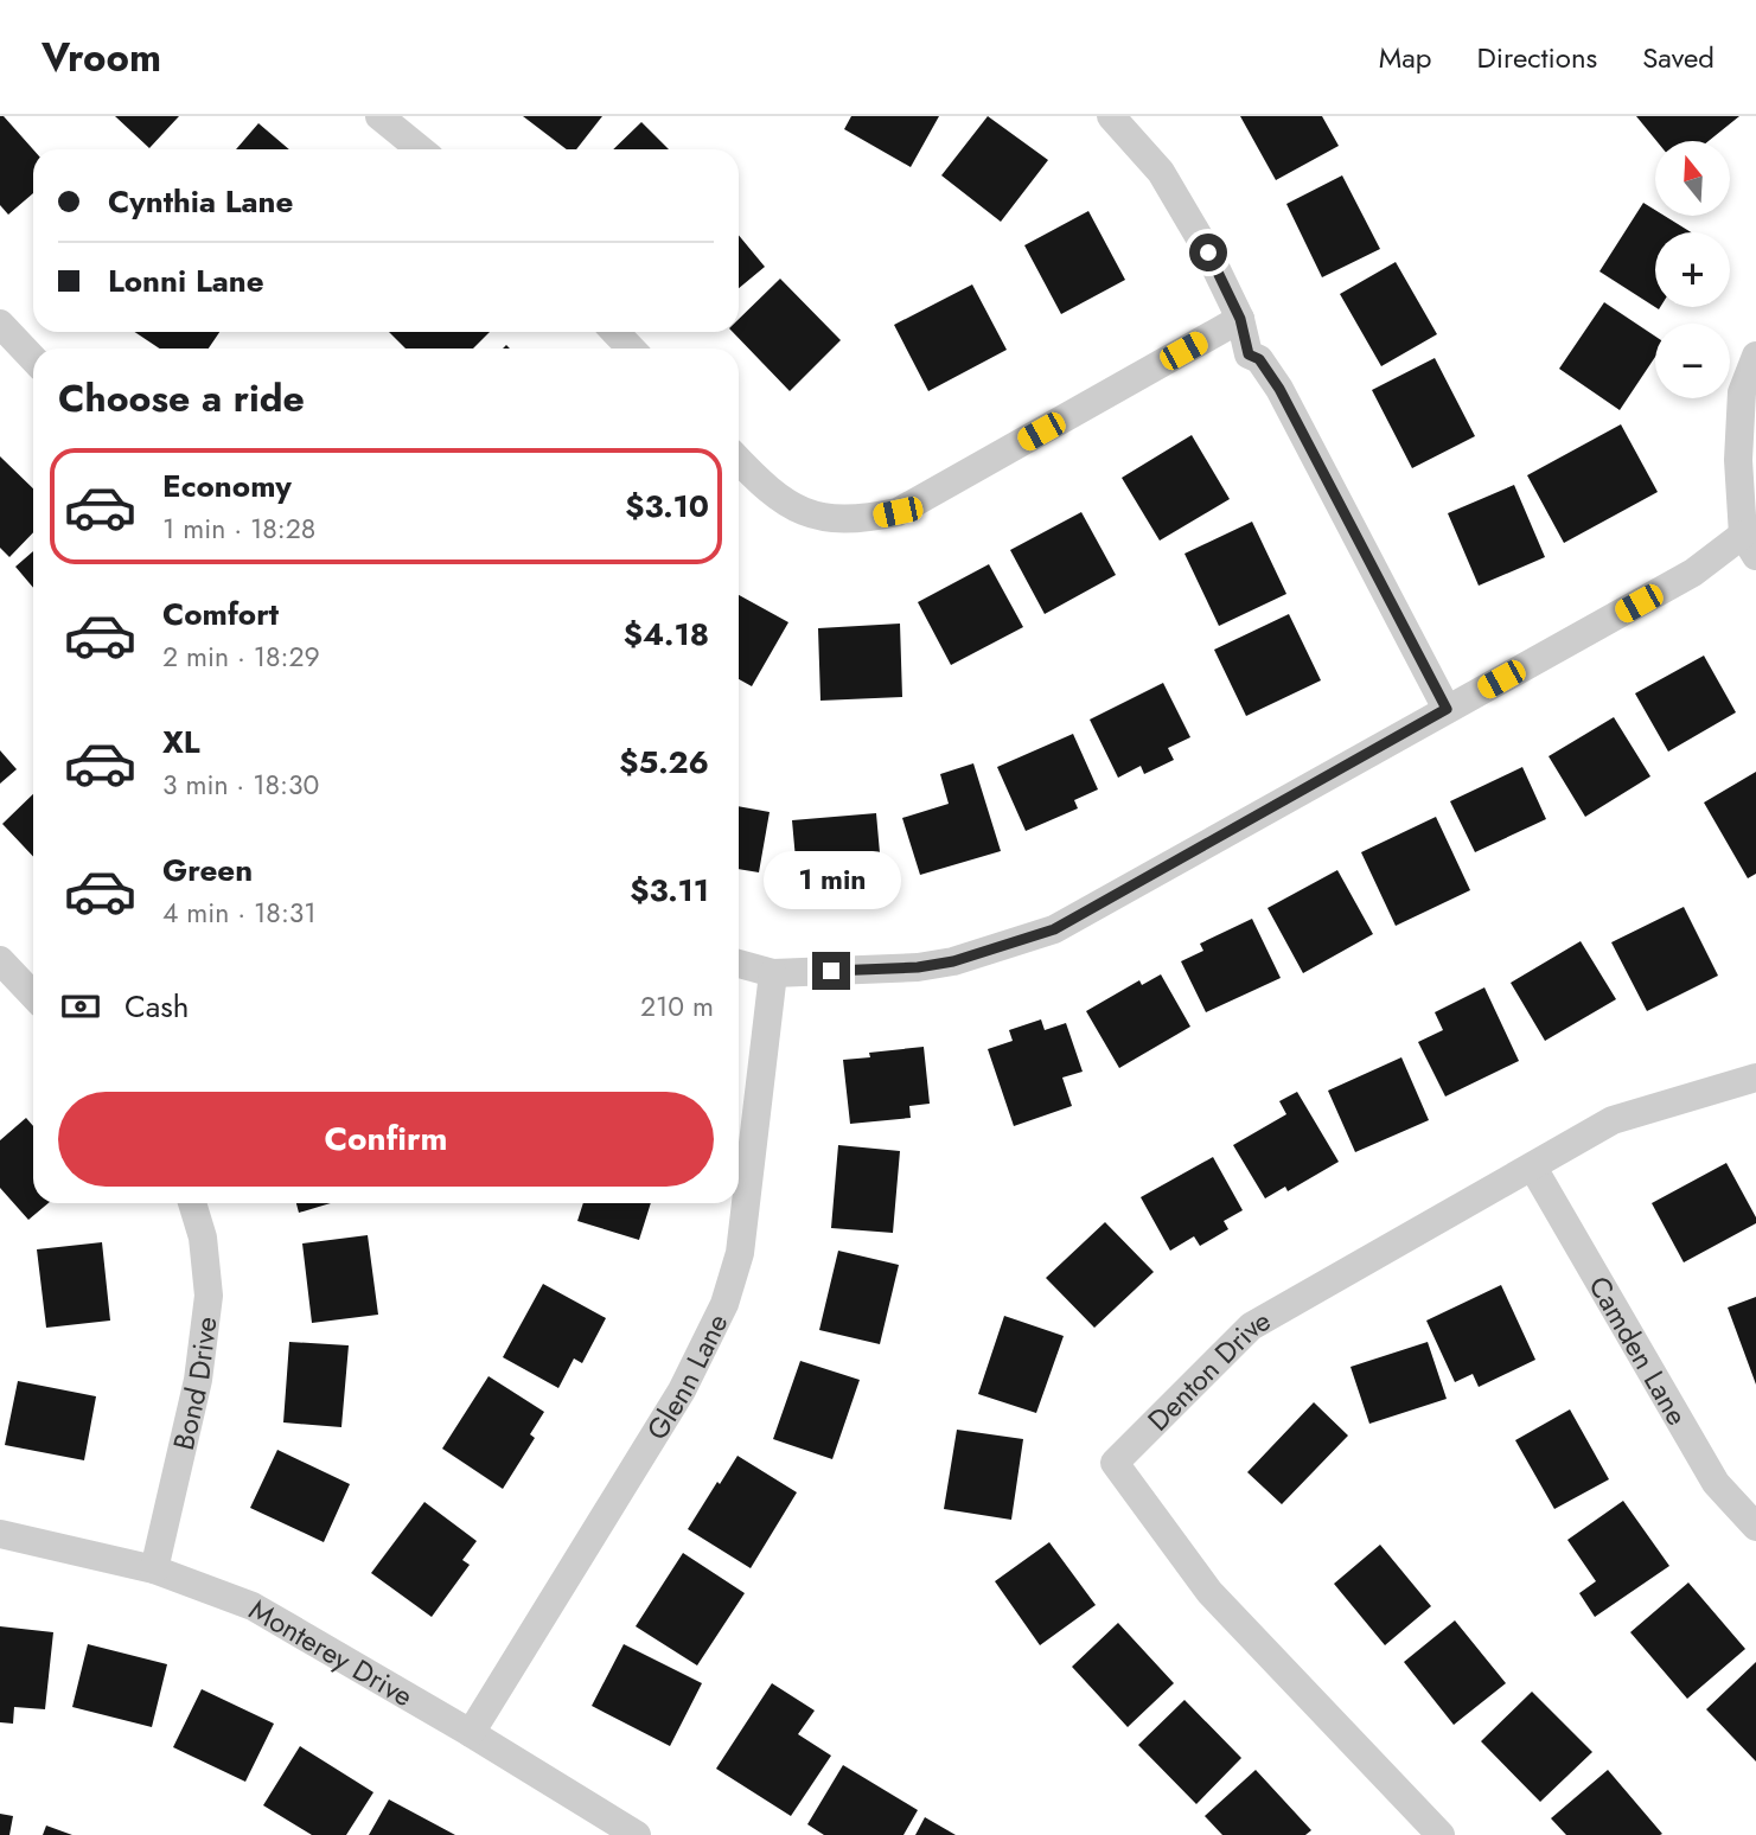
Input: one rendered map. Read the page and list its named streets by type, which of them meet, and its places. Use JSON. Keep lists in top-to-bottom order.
{
  "streets": {
    "street": [
      "Camden Lane",
      "Denton Drive",
      "Glenn Lane",
      "Bond Drive",
      "Monterey Drive"
    ]
  },
  "crossings": [
    ["Camden Lane", "Denton Drive"],
    ["Glenn Lane", "Monterey Drive"],
    ["Bond Drive", "Monterey Drive"]
  ],
  "north": "top",
  "page": {
    "header": "Vroom",
    "nav": ["Map", "Directions", "Saved"],
    "map_buttons": ["+", "−"],
    "banner": ["Cynthia Lane", "Lonni Lane"],
    "heading": "Choose a ride",
    "list": [
      {
        "name": "Economy",
        "note": "1 min · 18:28",
        "value": "$3.10"
      },
      {
        "name": "Comfort",
        "note": "2 min · 18:29",
        "value": "$4.18"
      },
      {
        "name": "XL",
        "note": "3 min · 18:30",
        "value": "$5.26"
      },
      {
        "name": "Green",
        "note": "4 min · 18:31",
        "value": "$3.11"
      }
    ],
    "bubble": "1 min",
    "pay": ["Cash", "210 m"],
    "buttons": "Confirm"
  }
}
